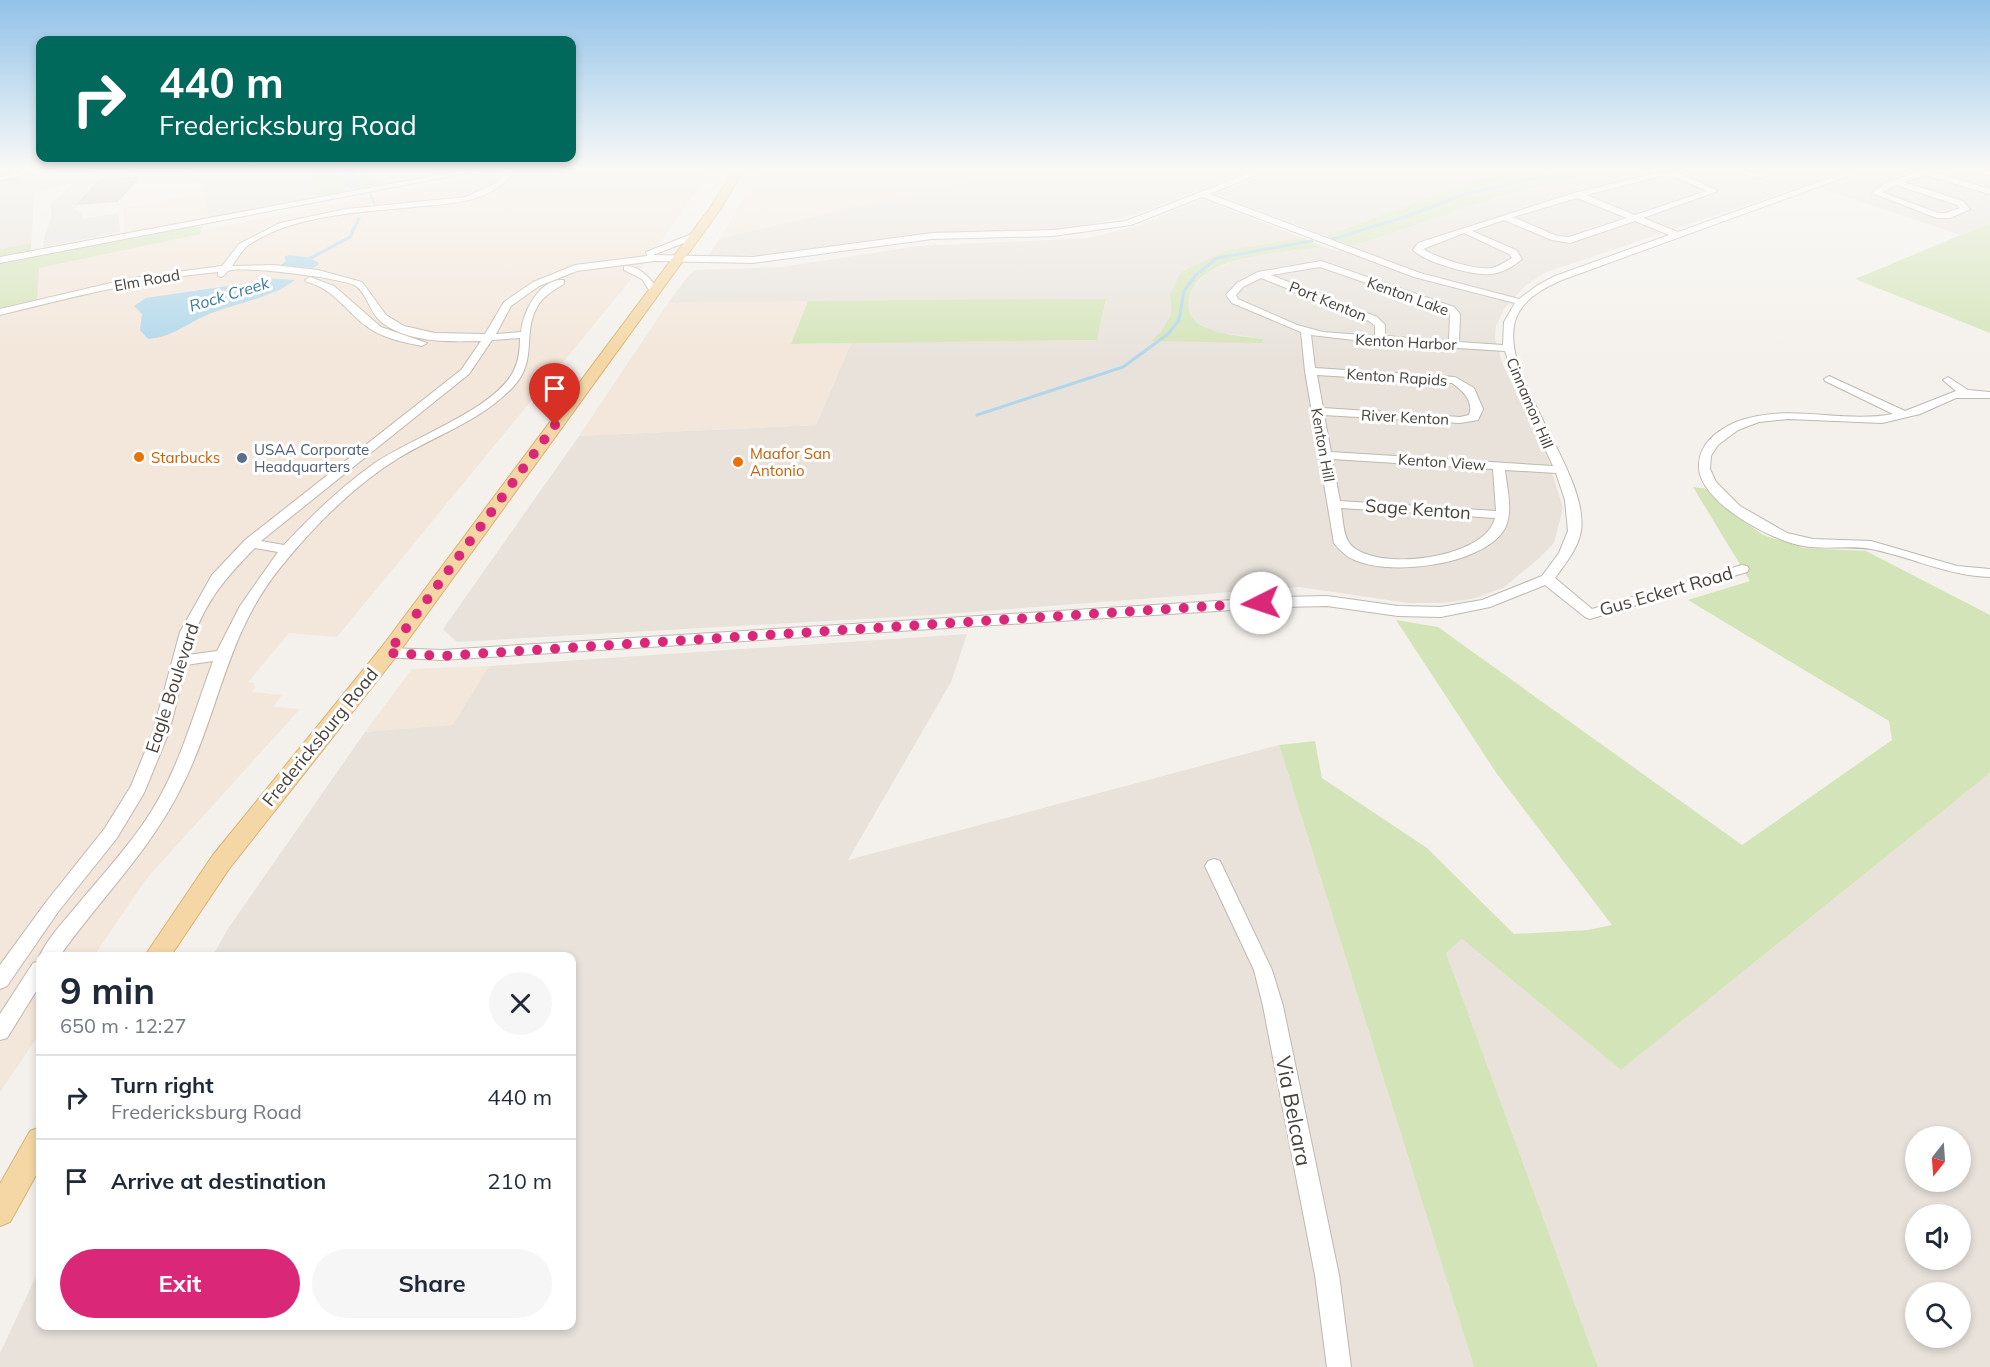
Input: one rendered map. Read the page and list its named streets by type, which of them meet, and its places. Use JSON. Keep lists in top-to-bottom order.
{
  "streets": {
    "main road": ["Fredericksburg Road"],
    "street": [
      "Elm Road",
      "Kenton Lake",
      "Port Kenton",
      "Kenton Harbor",
      "Kenton Rapids",
      "Cinnamon Hill",
      "River Kenton",
      "Kenton Hill",
      "Kenton View",
      "Sage Kenton",
      "Gus Eckert Road",
      "Eagle Boulevard",
      "Via Belcara"
    ]
  },
  "crossings": [
    ["Elm Road", "Eagle Boulevard"],
    ["Kenton Lake", "Port Kenton"],
    ["Kenton Lake", "Kenton Harbor"],
    ["Port Kenton", "Kenton Harbor"],
    ["Kenton Harbor", "Cinnamon Hill"],
    ["Kenton Harbor", "Kenton Hill"],
    ["Kenton Rapids", "River Kenton"],
    ["Kenton Rapids", "Kenton Hill"],
    ["Cinnamon Hill", "Kenton View"],
    ["Cinnamon Hill", "Gus Eckert Road"],
    ["River Kenton", "Kenton Hill"],
    ["Kenton Hill", "Kenton View"],
    ["Kenton Hill", "Sage Kenton"],
    ["Eagle Boulevard", "Fredericksburg Road"]
  ],
  "water": ["Rock Creek"],
  "places": ["Starbucks", "USAA Corporate Headquarters", "Maafor San Antonio"],
  "north": "bottom",
  "page": {
    "turn": ["440 m", "Fredericksburg Road"],
    "heading": ["9 min", "650 m · 12:27"],
    "list": [
      {
        "name": "Turn right",
        "note": "Fredericksburg Road",
        "value": "440 m"
      },
      {
        "name": "Arrive at destination",
        "value": "210 m"
      }
    ],
    "buttons": ["Exit", "Share"]
  }
}
